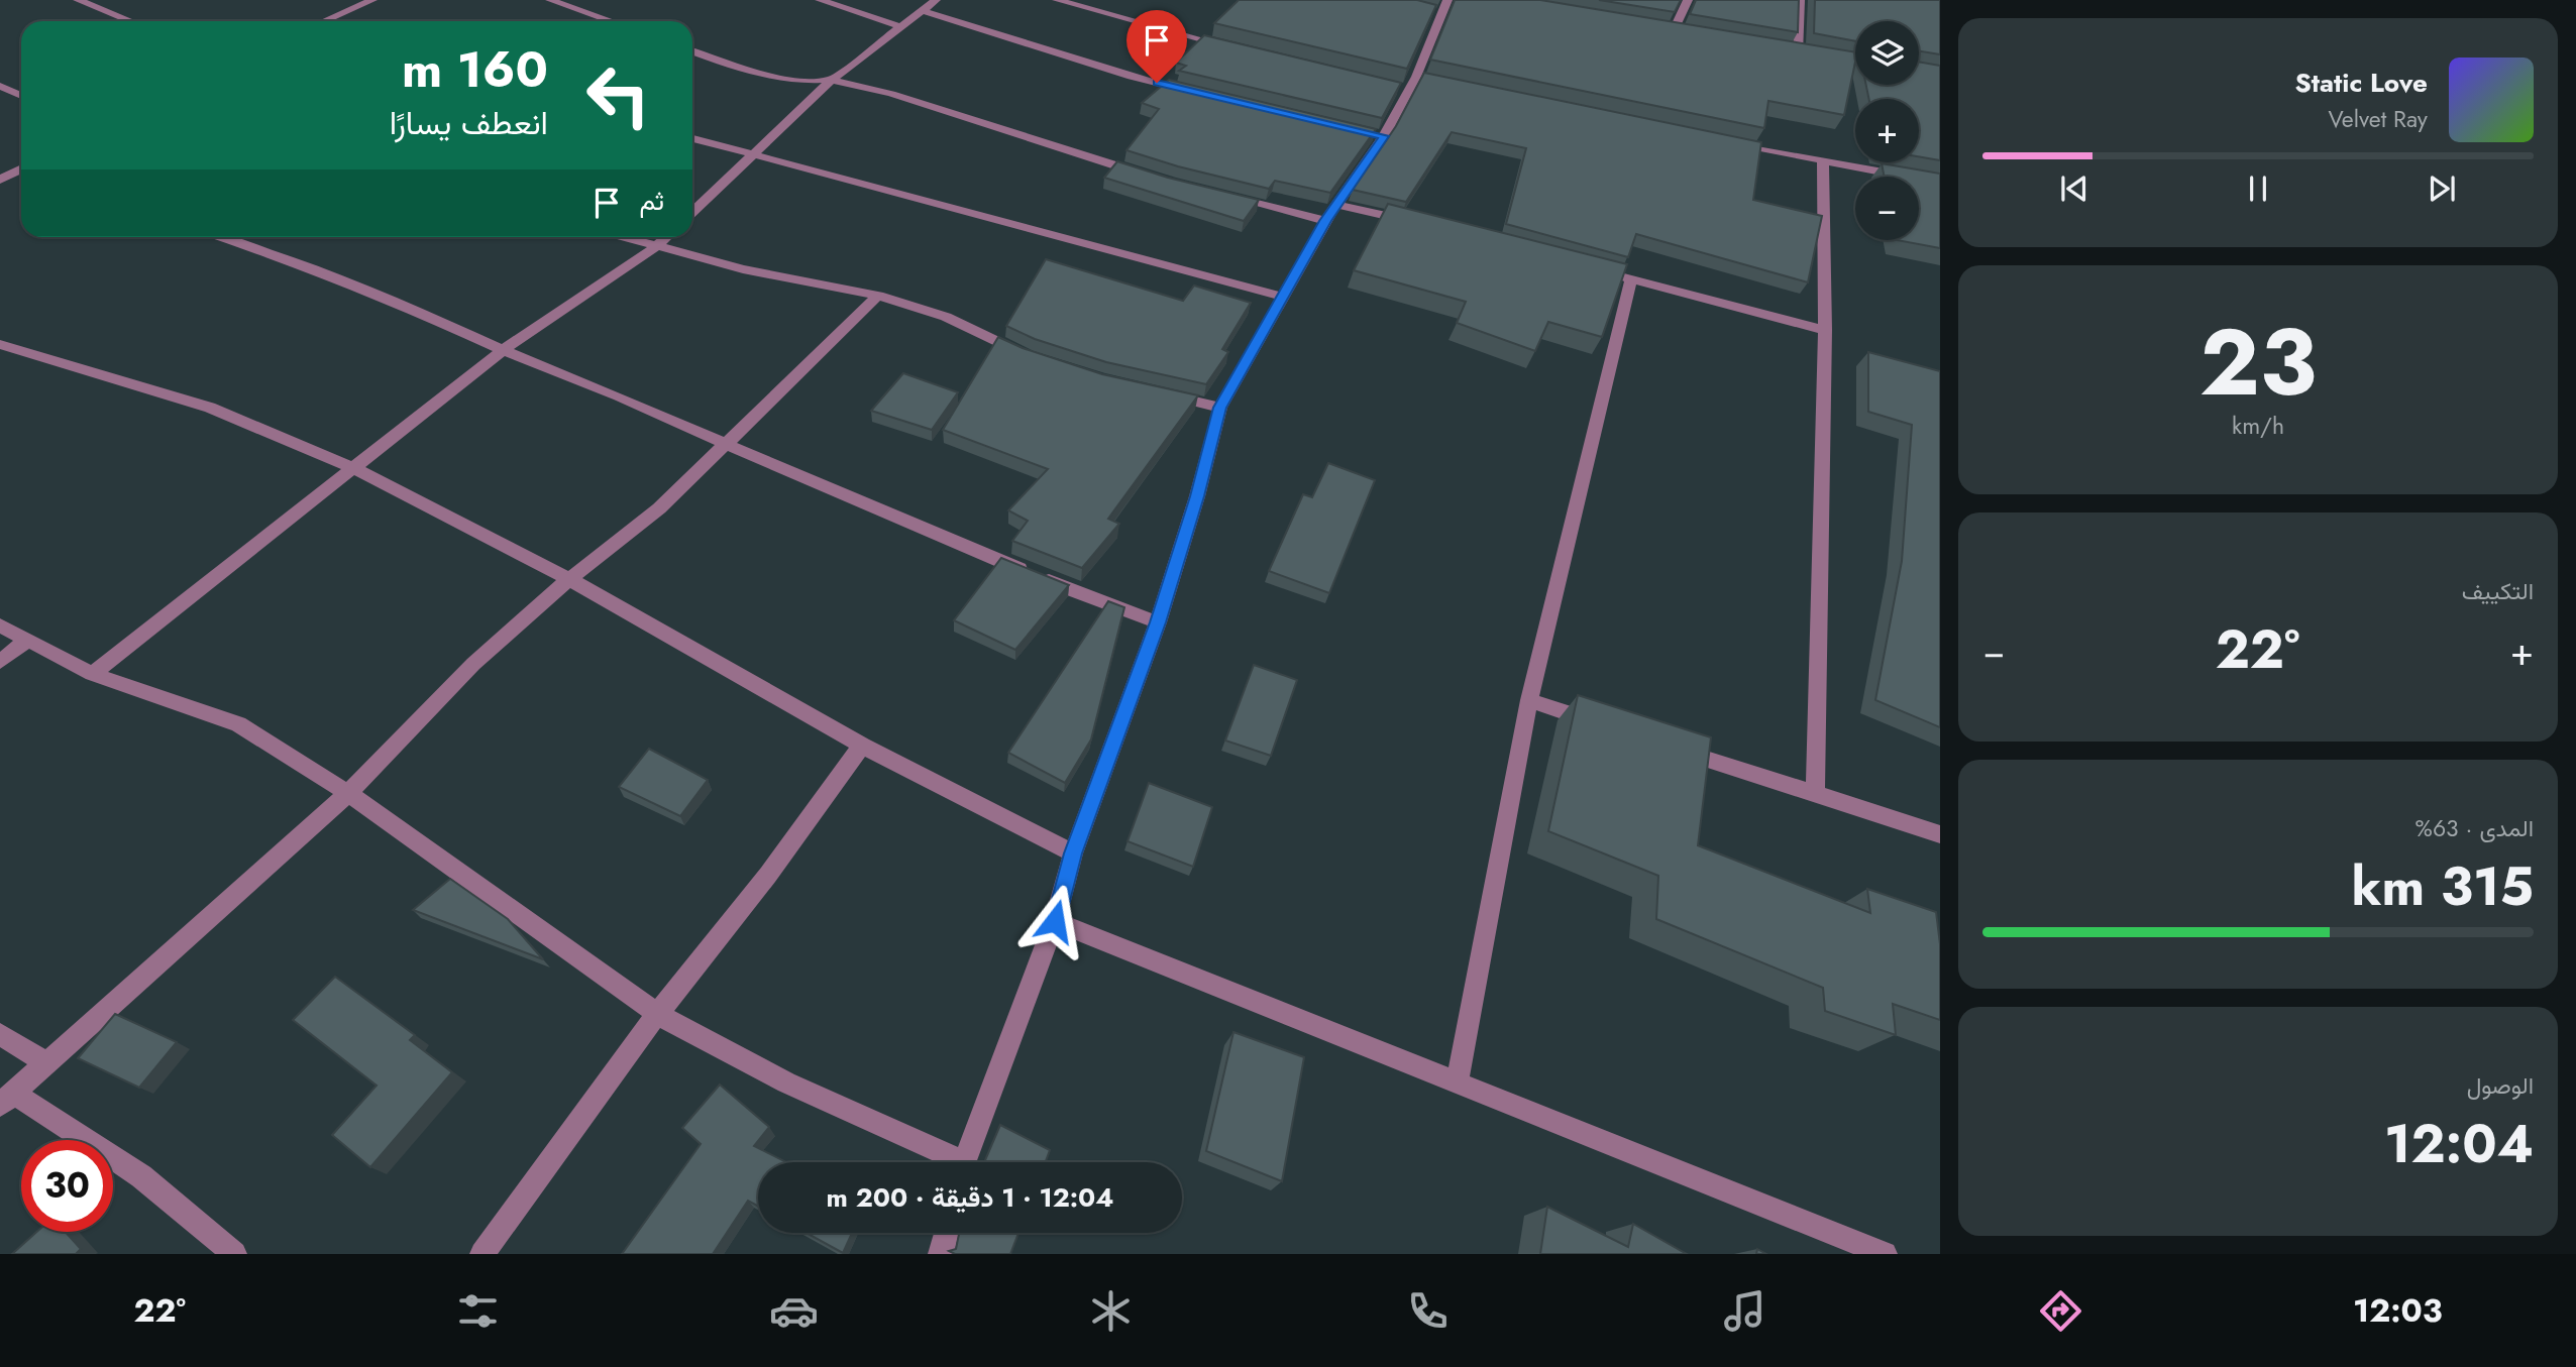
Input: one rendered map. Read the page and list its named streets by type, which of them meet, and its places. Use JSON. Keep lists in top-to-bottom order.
{
  "page": {
    "map_buttons": ["+", "−"],
    "turn": ["160 m", "انعطف يسارًا"],
    "song": ["Static Love", "Velvet Ray"],
    "then": "ثم",
    "tile": [
      ["23", "km/h"],
      "التكييف",
      ["المدى · 63%", "315 km"],
      ["الوصول", "12:04"]
    ],
    "heat": ["−", "22°", "+"],
    "limit": "30",
    "trip": "12:04 · 1 دقيقة · 200 m",
    "tabs": ["12:03", "22°"]
  }
}
